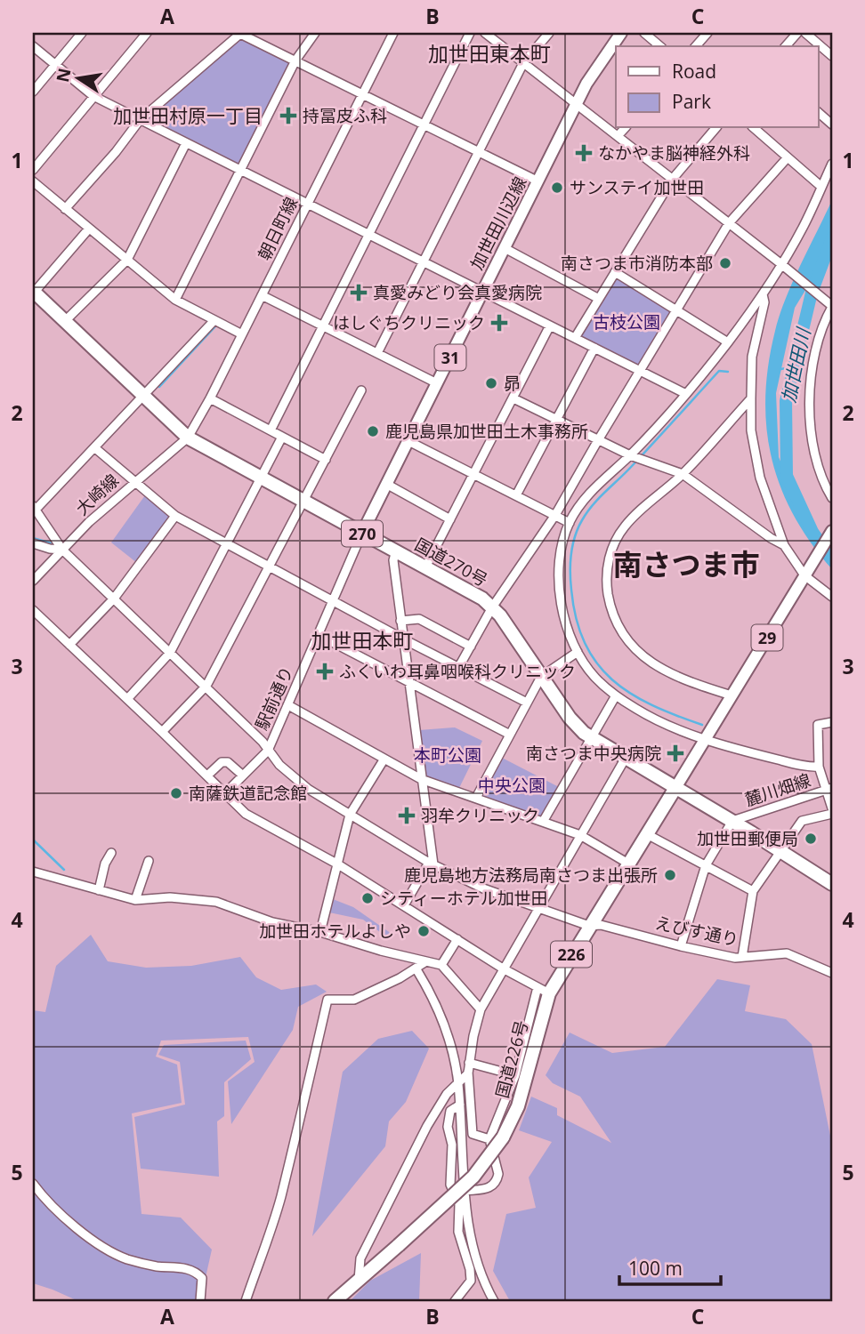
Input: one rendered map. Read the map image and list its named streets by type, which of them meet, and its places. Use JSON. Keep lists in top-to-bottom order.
{
  "streets": {
    "highway": [
      "270",
      "国道270号",
      "226",
      "国道226号"
    ],
    "main road": ["加世田川辺線", "31", "29"],
    "street": [
      "朝日町線",
      "大崎線",
      "駅前通り",
      "麓川畑線",
      "えびす通り"
    ]
  },
  "crossings": [
    ["加世田川辺線", "国道270号"],
    ["加世田川辺線", "駅前通り"],
    ["朝日町線", "大崎線"],
    ["朝日町線", "国道270号"],
    ["大崎線", "国道270号"],
    ["大崎線", "えびす通り"],
    ["国道270号", "29"],
    ["国道270号", "駅前通り"],
    ["国道270号", "麓川畑線"],
    ["国道270号", "国道226号"],
    ["29", "国道226号"],
    ["駅前通り", "えびす通り"],
    ["えびす通り", "国道226号"]
  ],
  "districts": [
    "加世田東本町",
    "加世田村原一丁目",
    "南さつま市",
    "加世田本町"
  ],
  "water": ["加世田川"],
  "parks": ["古枝公園", "本町公園", "中央公園"],
  "places": {
    "health": [
      "持冨皮ふ科",
      "なかやま脳神経外科",
      "真愛みどり会真愛病院",
      "はしぐちクリニック",
      "ふくいわ耳鼻咽喉科クリニック",
      "南さつま中央病院",
      "羽牟クリニック"
    ],
    "other": [
      "サンステイ加世田",
      "南さつま市消防本部",
      "昴",
      "鹿児島県加世田土木事務所",
      "南薩鉄道記念館",
      "加世田郵便局",
      "鹿児島地方法務局南さつま出張所",
      "シティーホテル加世田",
      "加世田ホテルよしや"
    ]
  },
  "legend": ["Road", "Park"],
  "scale_bar": "100 m",
  "north": "left",
  "grid": {
    "columns": ["A", "B", "C"],
    "rows": [
      "1",
      "2",
      "3",
      "4",
      "5"
    ]
  }
}
